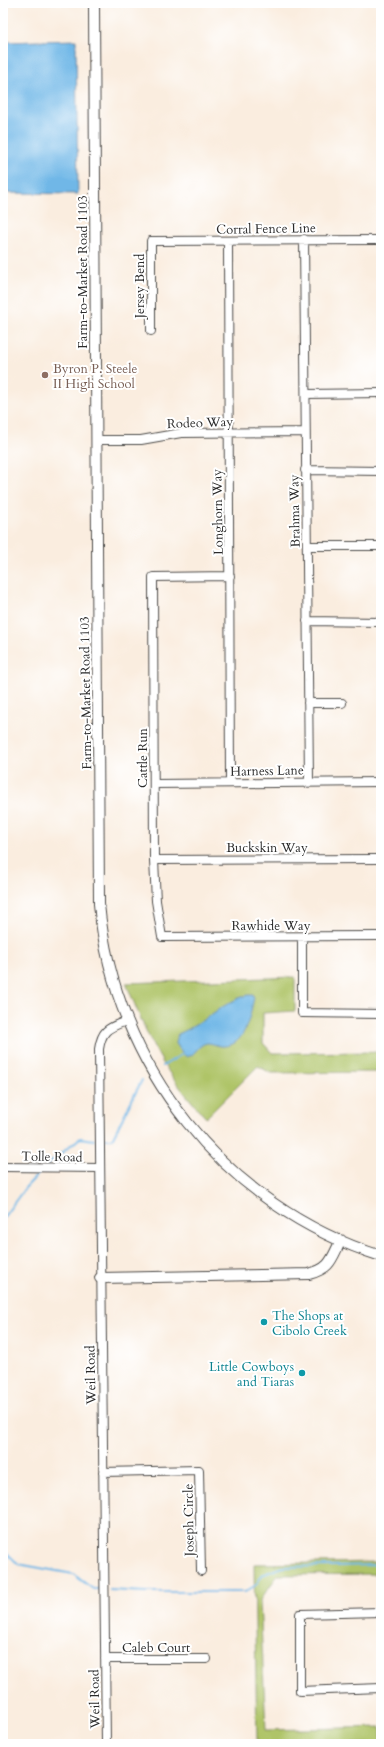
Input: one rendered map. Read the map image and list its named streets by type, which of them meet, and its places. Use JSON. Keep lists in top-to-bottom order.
{
  "streets": {
    "main road": ["Farm-to-Market Road 1103"],
    "street": [
      "Corral Fence Line",
      "Jersey Bend",
      "Rodeo Way",
      "Brahma Way",
      "Longhorn Way",
      "Cattle Run",
      "Harness Lane",
      "Buckskin Way",
      "Rawhide Way",
      "Tolle Road",
      "Weil Road",
      "Joseph Circle",
      "Caleb Court"
    ]
  },
  "crossings": [
    ["Corral Fence Line", "Jersey Bend"],
    ["Corral Fence Line", "Brahma Way"],
    ["Corral Fence Line", "Longhorn Way"],
    ["Farm-to-Market Road 1103", "Rodeo Way"],
    ["Farm-to-Market Road 1103", "Weil Road"],
    ["Rodeo Way", "Brahma Way"],
    ["Rodeo Way", "Longhorn Way"],
    ["Brahma Way", "Harness Lane"],
    ["Longhorn Way", "Cattle Run"],
    ["Longhorn Way", "Harness Lane"],
    ["Cattle Run", "Harness Lane"],
    ["Cattle Run", "Buckskin Way"],
    ["Cattle Run", "Rawhide Way"],
    ["Tolle Road", "Weil Road"],
    ["Weil Road", "Joseph Circle"],
    ["Weil Road", "Caleb Court"]
  ],
  "places": ["Byron P. Steele II High School", "The Shops at Cibolo Creek", "Little Cowboys and Tiaras"]
}
